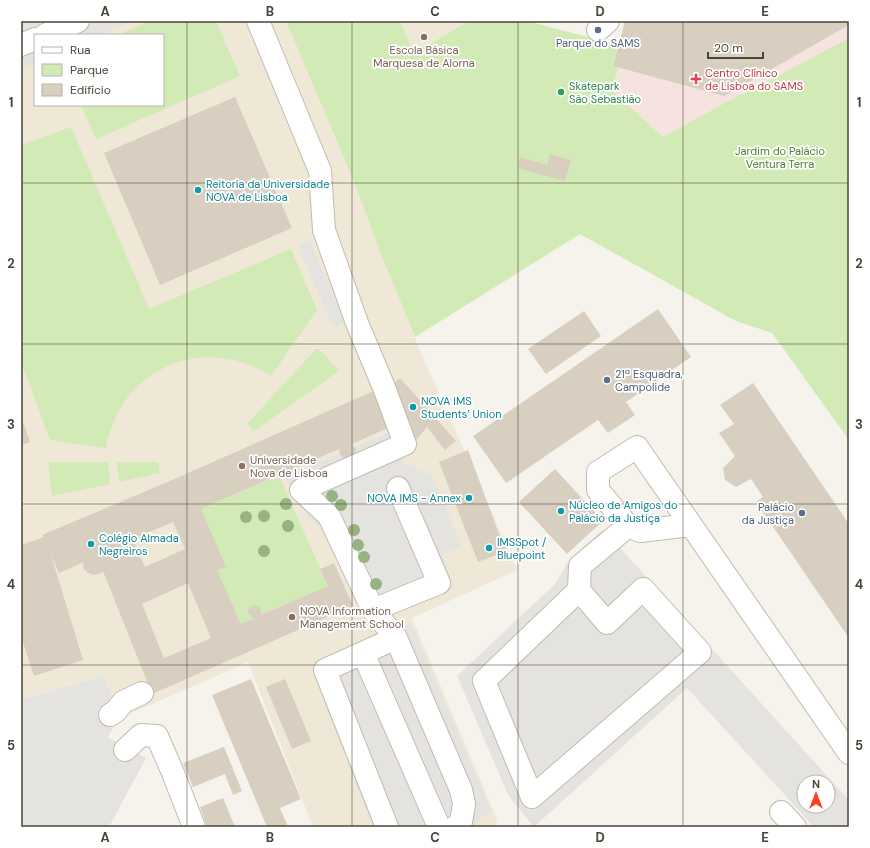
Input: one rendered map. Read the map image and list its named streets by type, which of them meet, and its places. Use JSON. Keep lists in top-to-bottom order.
{
  "parks": ["Jardim do Palácio Ventura Terra"],
  "places": {
    "other": [
      "Parque do SAMS",
      "Escola Básica Marquesa de Alorna",
      "Skatepark São Sebastião",
      "Reitoria da Universidade NOVA de Lisboa",
      "21ª Esquadra, Campolide",
      "NOVA IMS Students’ Union",
      "Universidade Nova de Lisboa",
      "NOVA IMS - Annex",
      "Núcleo de Amigos do Palácio da Justiça",
      "Palácio da Justiça",
      "Colégio Almada Negreiros",
      "IMSSpot / Bluepoint",
      "NOVA Information Management School"
    ],
    "health": ["Centro Clínico de Lisboa do SAMS"]
  },
  "legend": ["Rua", "Parque", "Edifício"],
  "scale_bar": "20 m",
  "north": "top",
  "grid": {
    "columns": [
      "A",
      "B",
      "C",
      "D",
      "E"
    ],
    "rows": [
      "1",
      "2",
      "3",
      "4",
      "5"
    ]
  }
}
